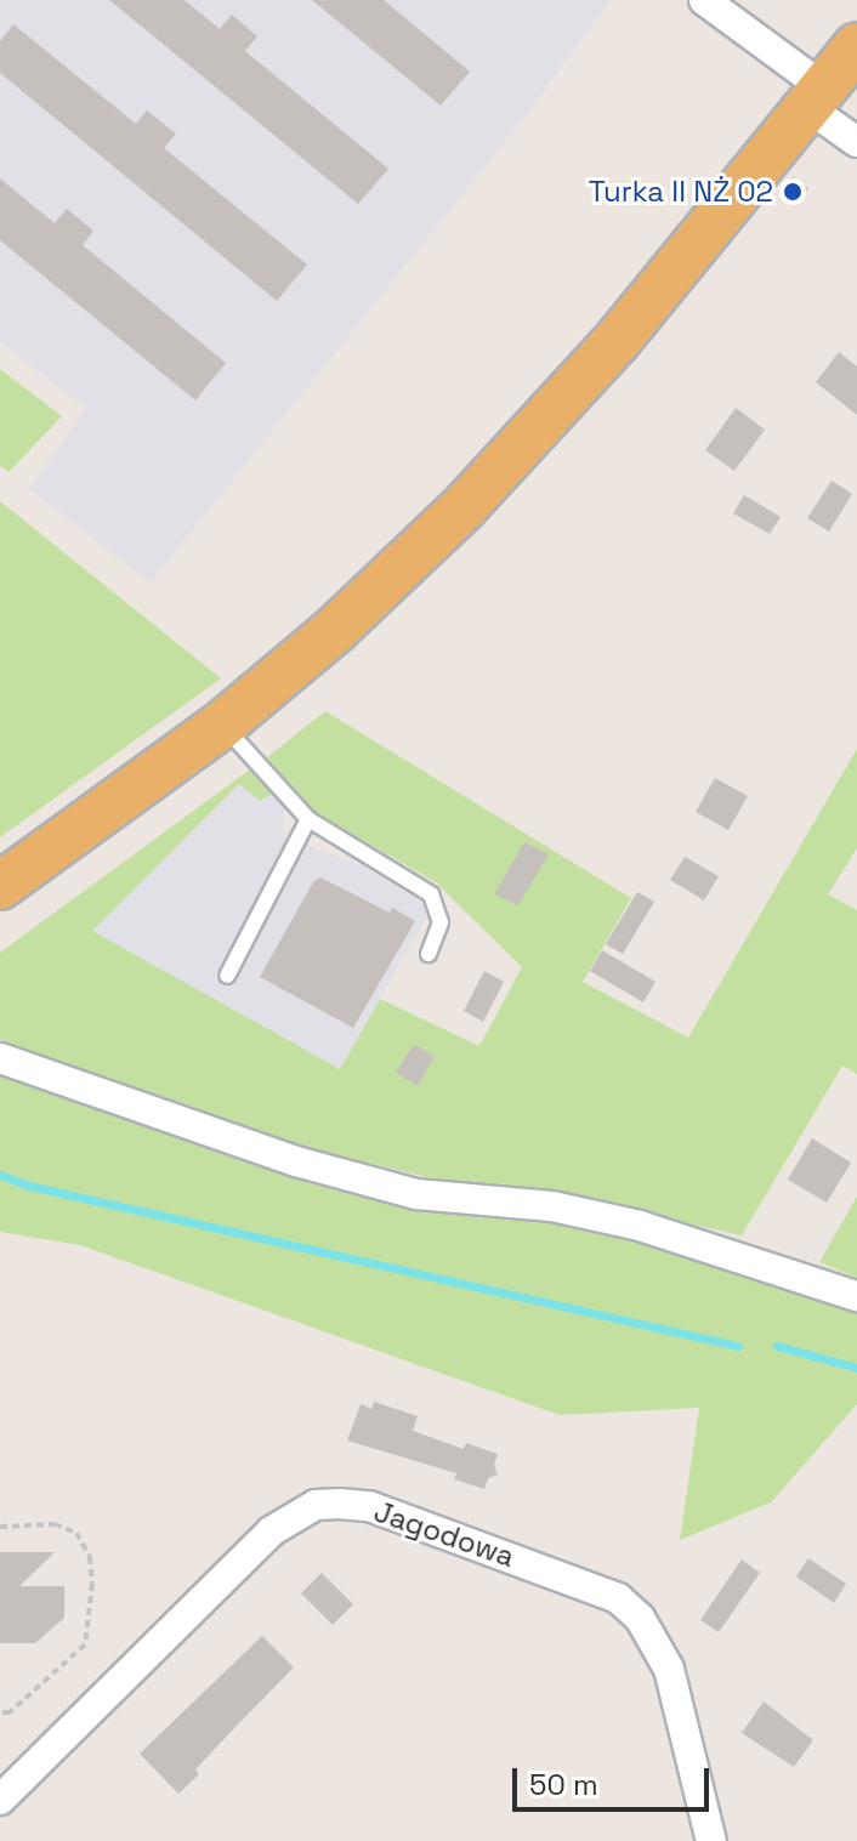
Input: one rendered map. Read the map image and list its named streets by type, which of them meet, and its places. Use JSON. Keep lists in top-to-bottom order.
{
  "streets": {
    "street": ["Jagodowa"]
  },
  "places": ["Turka II NŻ 02"],
  "scale_bar": "50 m"
}
